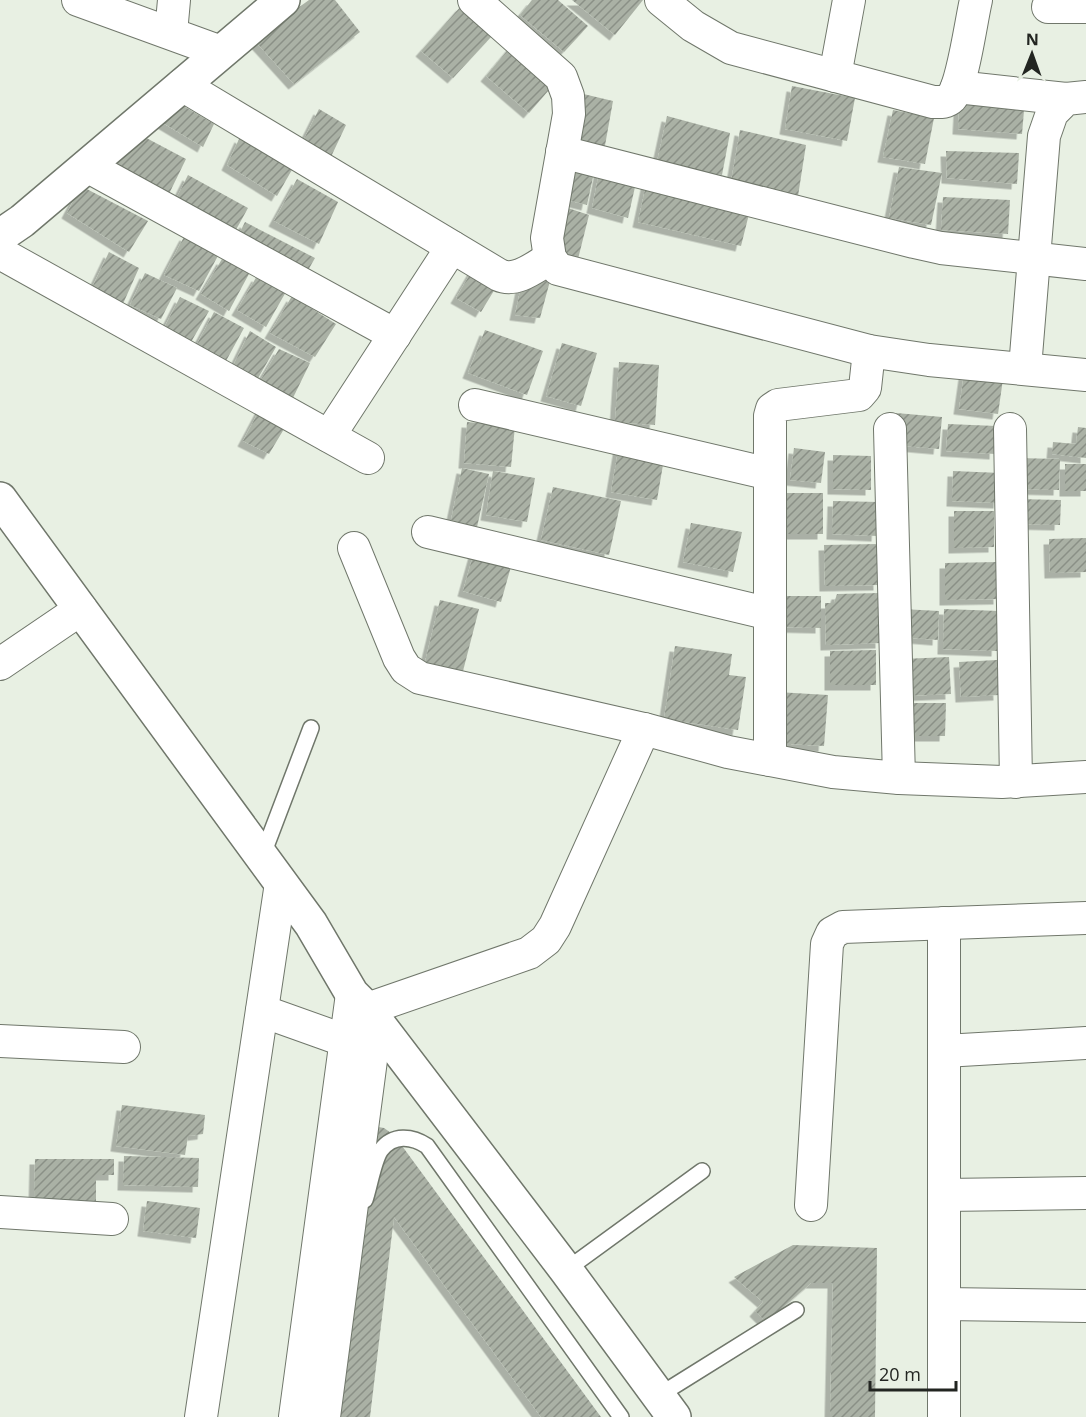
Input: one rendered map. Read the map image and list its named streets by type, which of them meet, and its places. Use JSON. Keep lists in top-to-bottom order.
{
  "scale_bar": "20 m",
  "north": "top"
}
